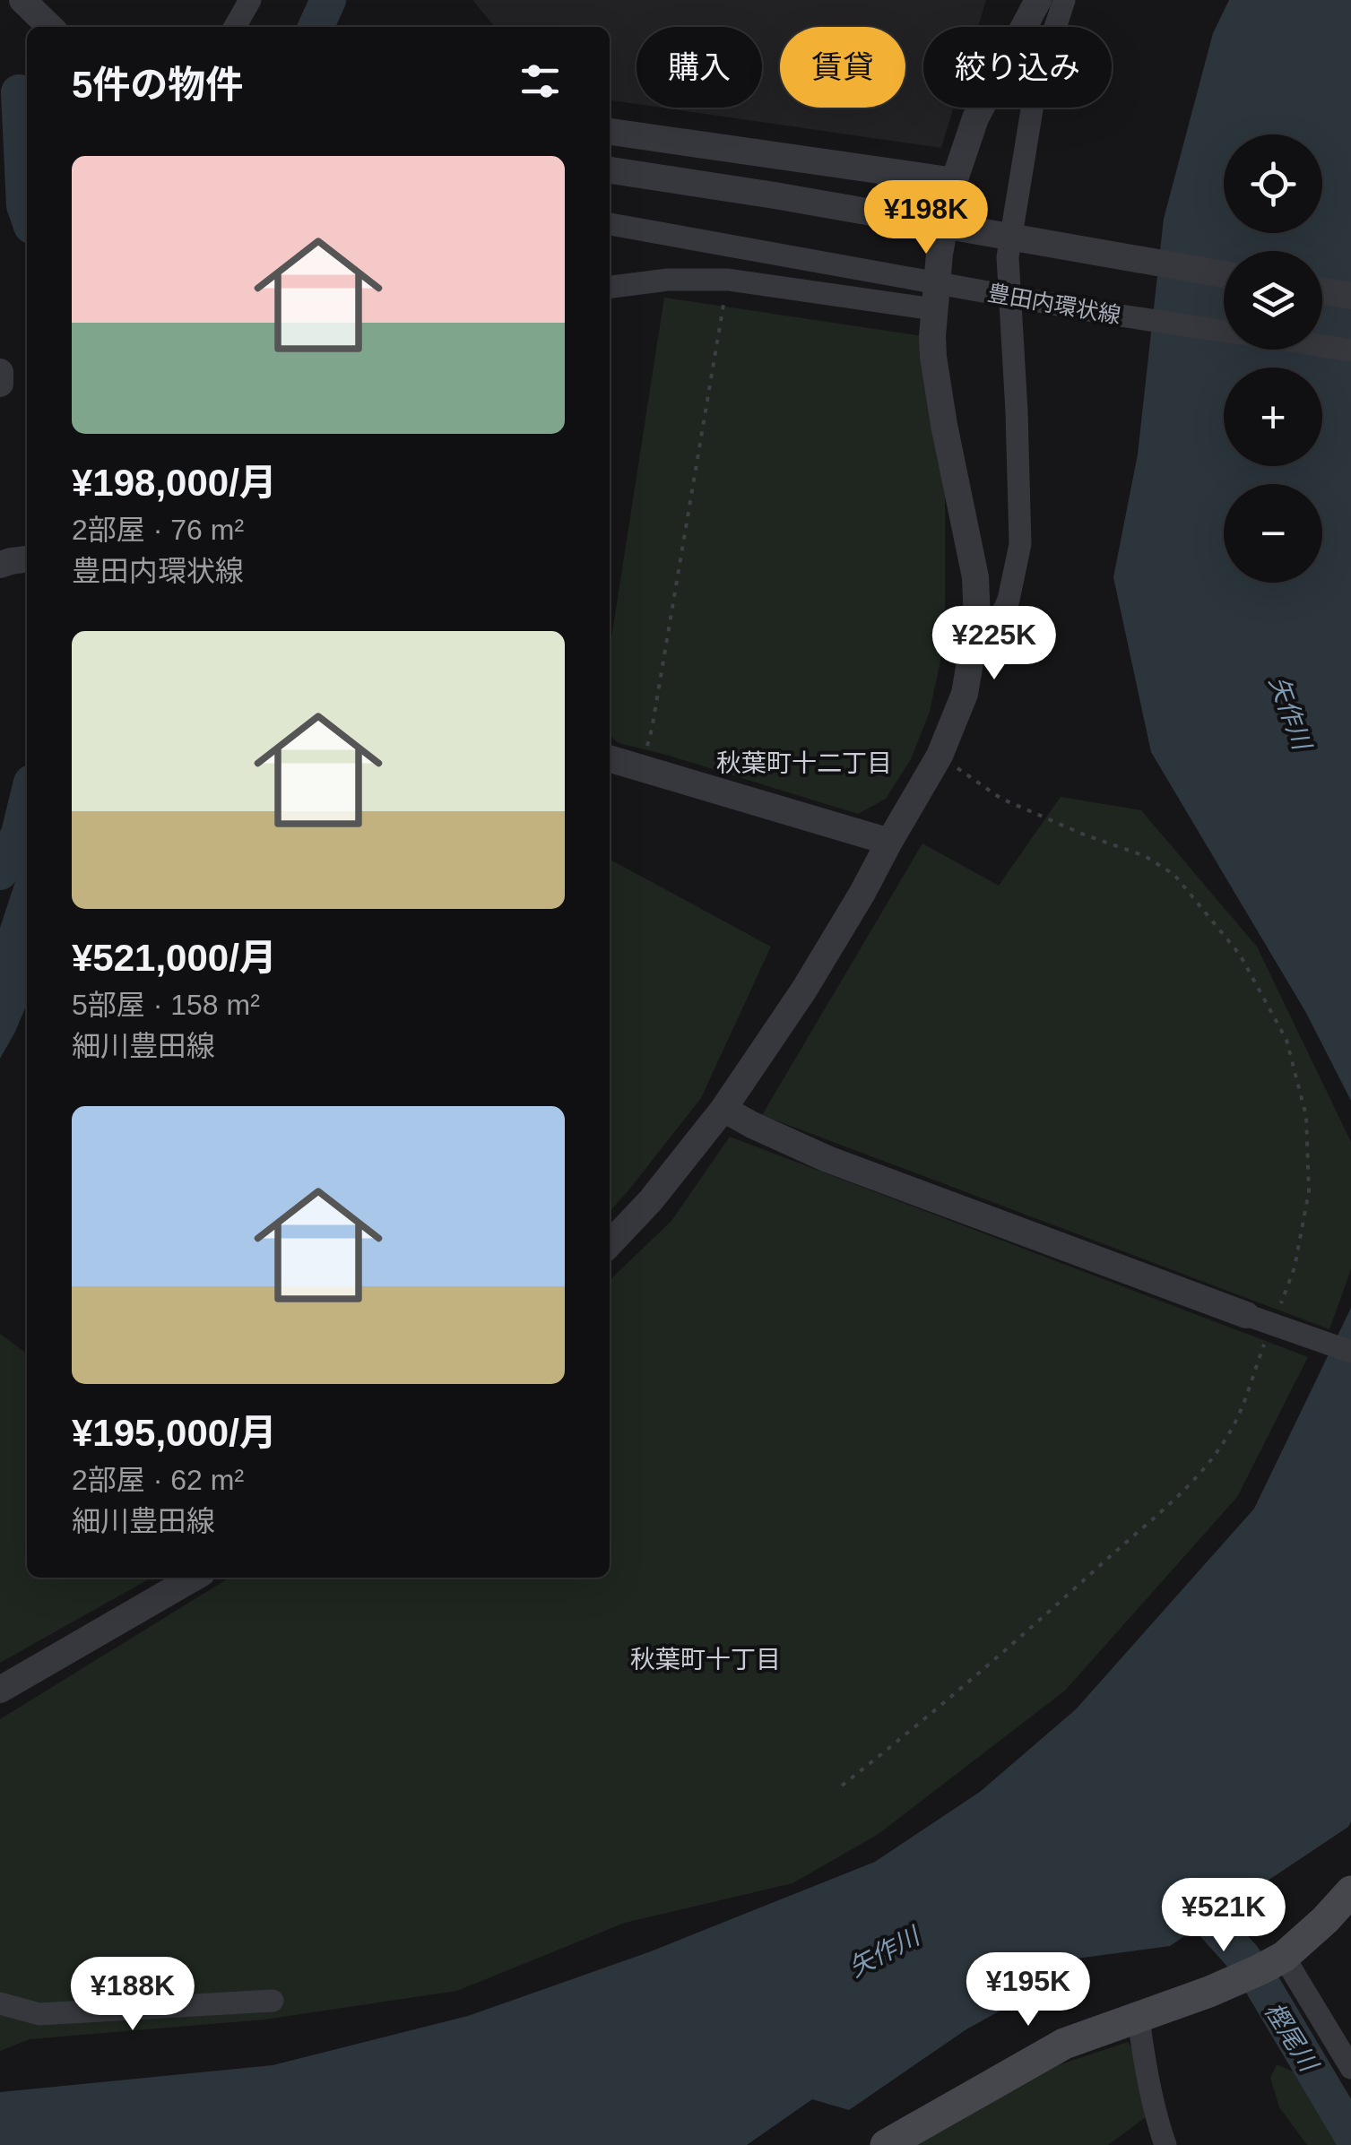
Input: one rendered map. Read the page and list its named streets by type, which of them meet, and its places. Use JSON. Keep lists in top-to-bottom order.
{
  "streets": {
    "street": ["豊田内環状線"]
  },
  "districts": ["秋葉町十二丁目", "秋葉町十丁目"],
  "water": ["矢作川", "樫尾川"],
  "page": {
    "chip": ["購入", "賃貸", "絞り込み"],
    "heading": "5件の物件",
    "map_buttons": ["+", "−"],
    "list": [
      {
        "name": "¥198,000/月",
        "note": "2部屋 · 76 m² · 豊田内環状線"
      },
      {
        "name": "¥521,000/月",
        "note": "5部屋 · 158 m² · 細川豊田線"
      },
      {
        "name": "¥195,000/月",
        "note": "2部屋 · 62 m² · 細川豊田線"
      }
    ],
    "price": [
      "¥198K",
      "¥225K",
      "¥521K",
      "¥195K",
      "¥188K"
    ]
  }
}
